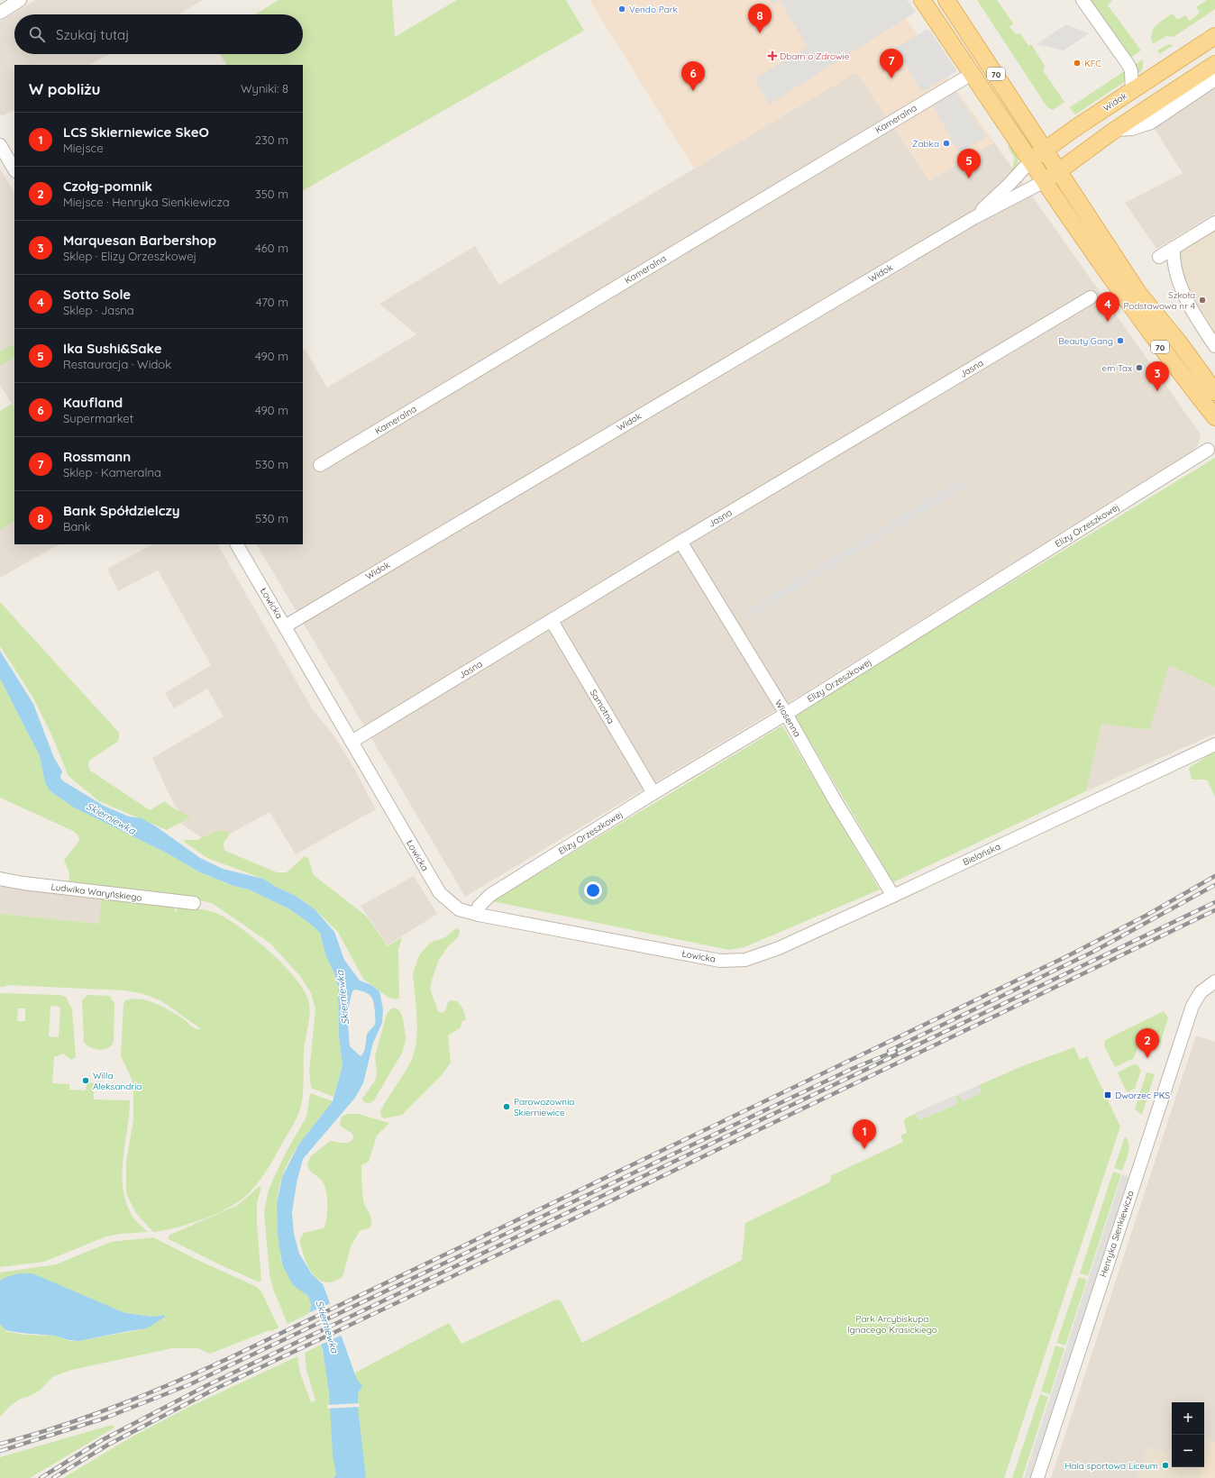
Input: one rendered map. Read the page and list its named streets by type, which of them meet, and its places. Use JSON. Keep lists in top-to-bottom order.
{
  "streets": {
    "main road": ["70", "Widok"],
    "street": [
      "Kameralna",
      "Jasna",
      "Elizy Orzeszkowej",
      "Łowicka",
      "Samotna",
      "Wiosenna",
      "Bielańska",
      "Ludwika Waryńskiego",
      "Henryka Sienkiewicza"
    ]
  },
  "crossings": [
    ["70", "Widok"],
    ["70", "Kameralna"],
    ["Widok", "Łowicka"],
    ["Jasna", "Łowicka"],
    ["Jasna", "Samotna"],
    ["Jasna", "Wiosenna"],
    ["Elizy Orzeszkowej", "Łowicka"],
    ["Elizy Orzeszkowej", "Samotna"],
    ["Elizy Orzeszkowej", "Wiosenna"],
    ["Łowicka", "Bielańska"],
    ["Wiosenna", "Bielańska"]
  ],
  "water": ["Skierniewka"],
  "parks": ["Park Arcybiskupa Ignacego Krasickiego"],
  "places": {
    "other": [
      "Vendo Park",
      "KFC",
      "Żabka",
      "Szkoła Podstawowa nr 4",
      "Beauty Gang",
      "em Tax",
      "Willa Aleksandria",
      "Parowozownia Skierniewice",
      "Hala sportowa Liceum"
    ],
    "health": ["Dbam o Zdrowie"],
    "transit": ["Dworzec PKS"]
  },
  "page": {
    "pins": [
      "8",
      "7",
      "6",
      "5",
      "4",
      "3",
      "2",
      "1"
    ],
    "search": "Szukaj tutaj",
    "heading": ["W pobliżu", "Wyniki: 8"],
    "list": [
      {
        "mark": "1",
        "name": "LCS Skierniewice SkeO",
        "note": "Miejsce",
        "value": "230 m"
      },
      {
        "mark": "2",
        "name": "Czołg-pomnik",
        "note": "Miejsce · Henryka Sienkiewicza",
        "value": "350 m"
      },
      {
        "mark": "3",
        "name": "Marquesan Barbershop",
        "note": "Sklep · Elizy Orzeszkowej",
        "value": "460 m"
      },
      {
        "mark": "4",
        "name": "Sotto Sole",
        "note": "Sklep · Jasna",
        "value": "470 m"
      },
      {
        "mark": "5",
        "name": "Ika Sushi&Sake",
        "note": "Restauracja · Widok",
        "value": "490 m"
      },
      {
        "mark": "6",
        "name": "Kaufland",
        "note": "Supermarket",
        "value": "490 m"
      },
      {
        "mark": "7",
        "name": "Rossmann",
        "note": "Sklep · Kameralna",
        "value": "530 m"
      },
      {
        "mark": "8",
        "name": "Bank Spółdzielczy",
        "note": "Bank",
        "value": "530 m"
      }
    ],
    "map_buttons": ["+", "−"]
  }
}
